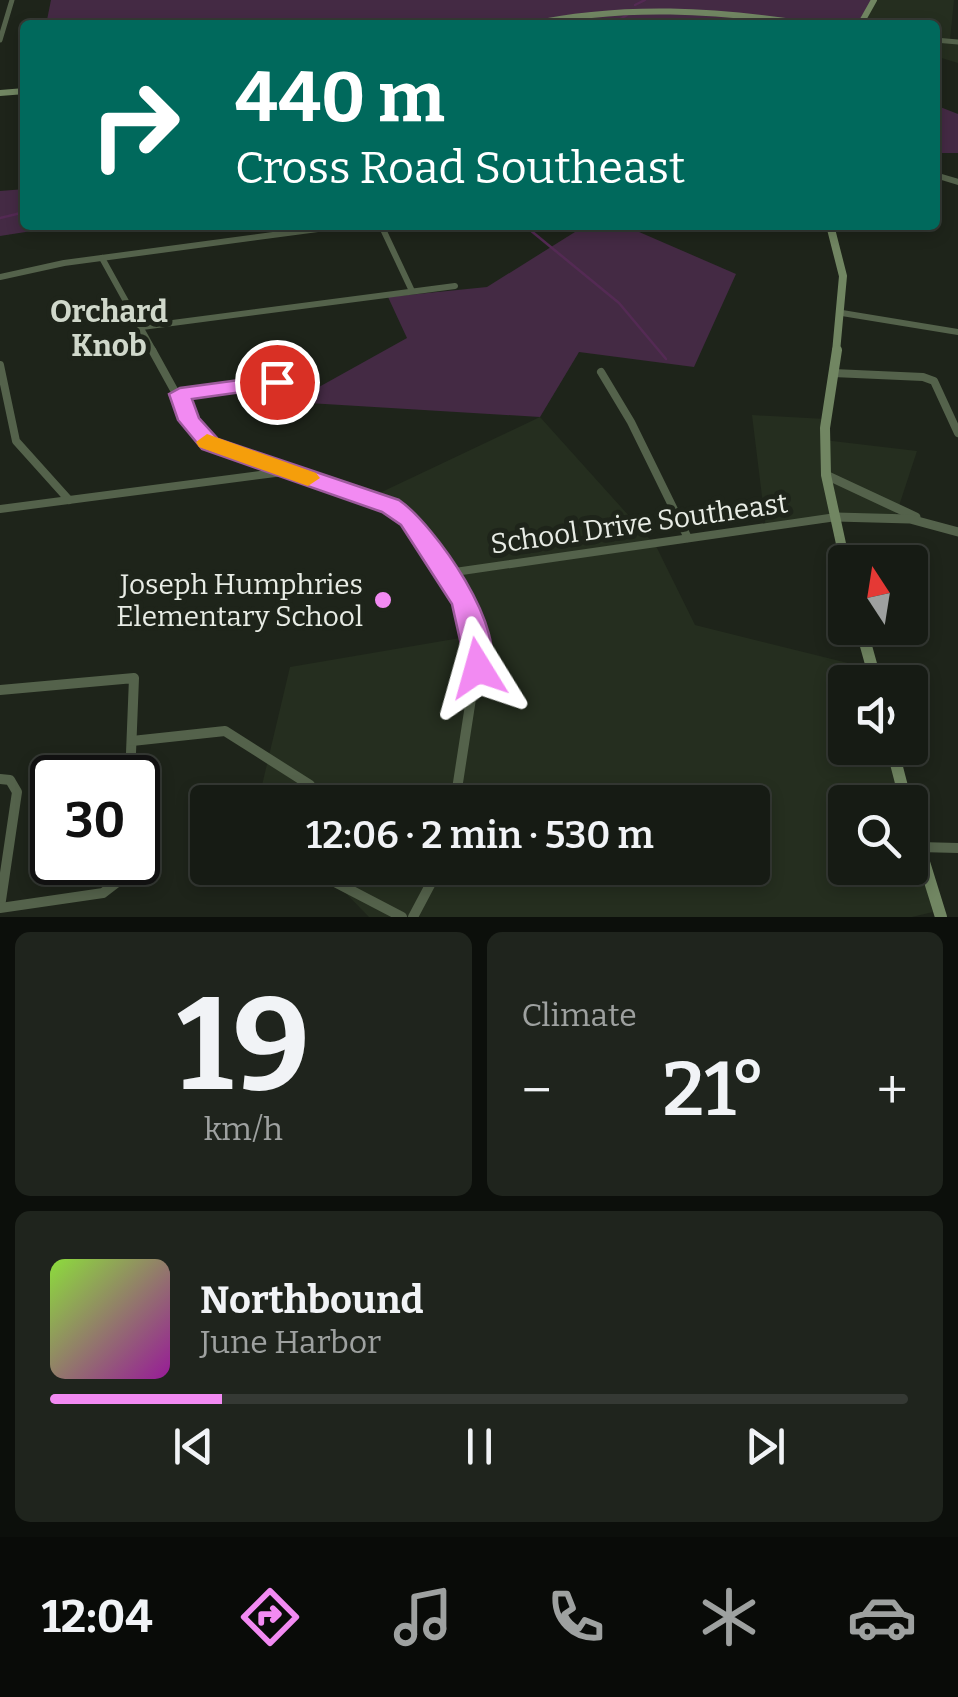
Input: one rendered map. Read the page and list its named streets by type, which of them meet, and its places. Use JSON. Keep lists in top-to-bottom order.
{
  "streets": {
    "street": ["School Drive Southeast"]
  },
  "districts": ["Orchard Knob"],
  "places": ["Joseph Humphries Elementary School"],
  "north": "top",
  "page": {
    "turn": ["440 m", "Cross Road Southeast"],
    "limit": "30",
    "trip": "12:06 · 2 min · 530 m",
    "tile": [
      ["19", "km/h"],
      "Climate"
    ],
    "heat": ["−", "21°", "+"],
    "song": ["Northbound", "June Harbor"],
    "tabs": "12:04"
  }
}
